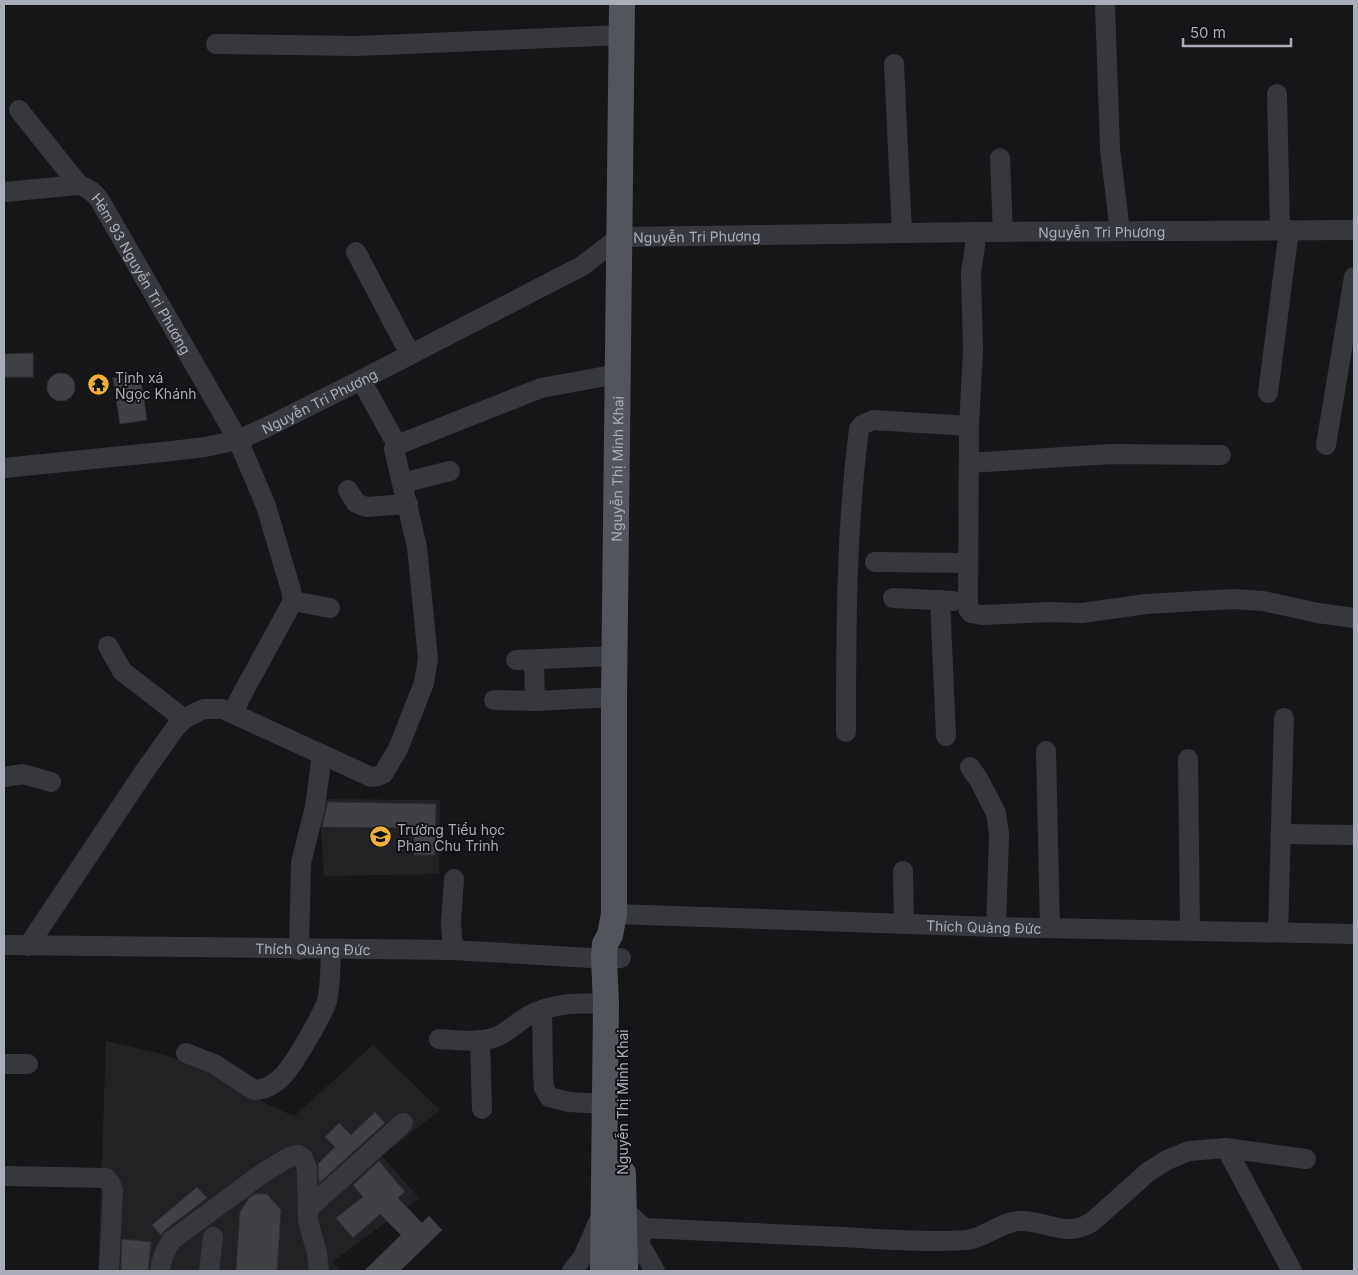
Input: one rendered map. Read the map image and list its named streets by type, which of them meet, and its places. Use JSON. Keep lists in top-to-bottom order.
{
  "streets": {
    "main road": ["Nguyễn Thị Minh Khai"],
    "street": ["Nguyễn Tri Phương", "Hẻm 93 Nguyễn Tri Phương", "Thích Quảng Đức"]
  },
  "crossings": [
    ["Nguyễn Tri Phương", "Hẻm 93 Nguyễn Tri Phương"],
    ["Nguyễn Tri Phương", "Nguyễn Thị Minh Khai"],
    ["Nguyễn Thị Minh Khai", "Thích Quảng Đức"]
  ],
  "places": {
    "temple": ["Tịnh xá Ngọc Khánh"],
    "school or university": ["Trường Tiểu học Phan Chu Trinh"]
  },
  "scale_bar": "50 m"
}
